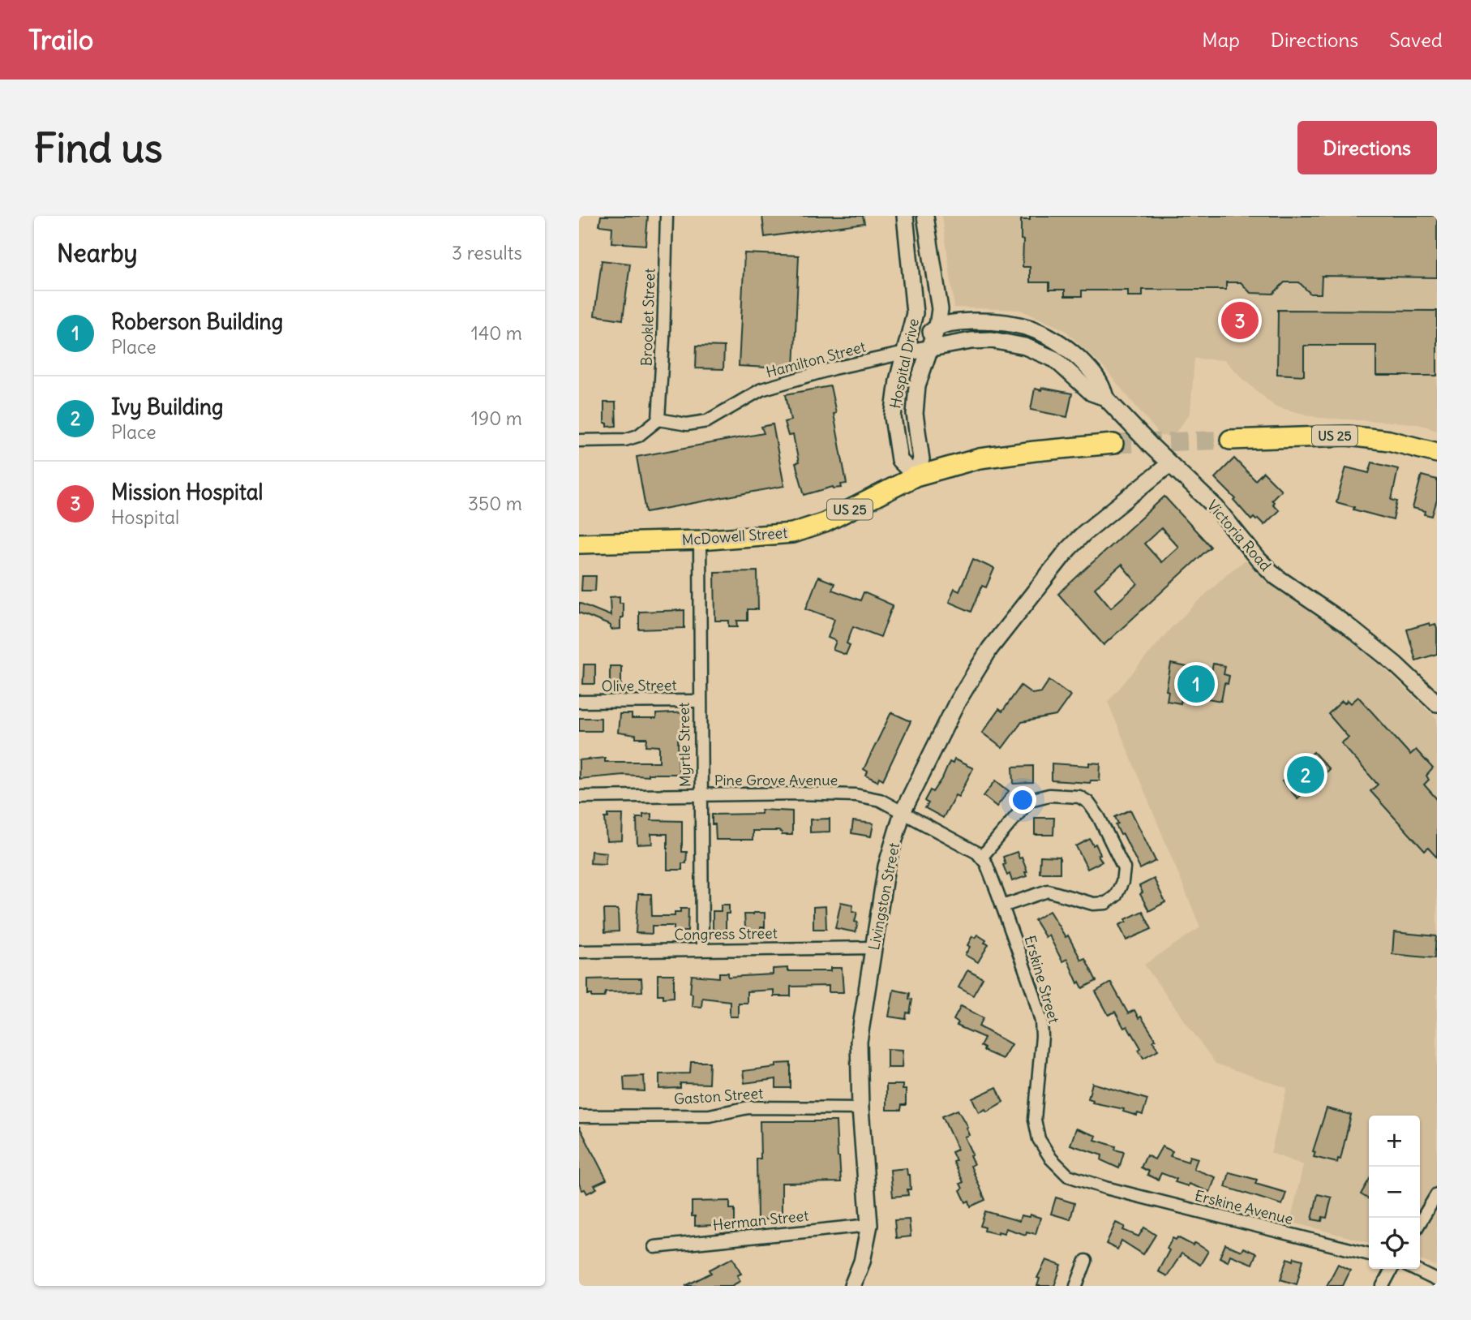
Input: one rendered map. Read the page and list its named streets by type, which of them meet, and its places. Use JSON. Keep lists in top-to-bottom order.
{
  "streets": {
    "main road": ["US 25", "McDowell Street"],
    "street": [
      "Brooklet Street",
      "Hamilton Street",
      "Hospital Drive",
      "Victoria Road",
      "Olive Street",
      "Myrtle Street",
      "Pine Grove Avenue",
      "Livingston Street",
      "Congress Street",
      "Erskine Street",
      "Gaston Street",
      "Erskine Avenue",
      "Herman Street"
    ]
  },
  "crossings": [
    ["Brooklet Street", "Hamilton Street"],
    ["Hamilton Street", "Hospital Drive"],
    ["Hamilton Street", "Victoria Road"],
    ["Hospital Drive", "Victoria Road"],
    ["Hospital Drive", "McDowell Street"],
    ["Victoria Road", "Livingston Street"],
    ["McDowell Street", "Myrtle Street"],
    ["Olive Street", "Myrtle Street"],
    ["Myrtle Street", "Pine Grove Avenue"],
    ["Myrtle Street", "Congress Street"],
    ["Pine Grove Avenue", "Livingston Street"],
    ["Pine Grove Avenue", "Erskine Street"],
    ["Livingston Street", "Congress Street"],
    ["Livingston Street", "Erskine Street"],
    ["Livingston Street", "Gaston Street"],
    ["Livingston Street", "Herman Street"],
    ["Erskine Street", "Erskine Avenue"]
  ],
  "page": {
    "header": "Trailo",
    "nav": ["Map", "Directions", "Saved"],
    "buttons": "Directions",
    "title": "Find us",
    "heading": ["Nearby", "3 results"],
    "list": [
      {
        "mark": "1",
        "name": "Roberson Building",
        "note": "Place",
        "value": "140 m"
      },
      {
        "mark": "2",
        "name": "Ivy Building",
        "note": "Place",
        "value": "190 m"
      },
      {
        "mark": "3",
        "name": "Mission Hospital",
        "note": "Hospital",
        "value": "350 m"
      }
    ],
    "pins": ["3", "1", "2"],
    "map_buttons": ["+", "−"]
  }
}
